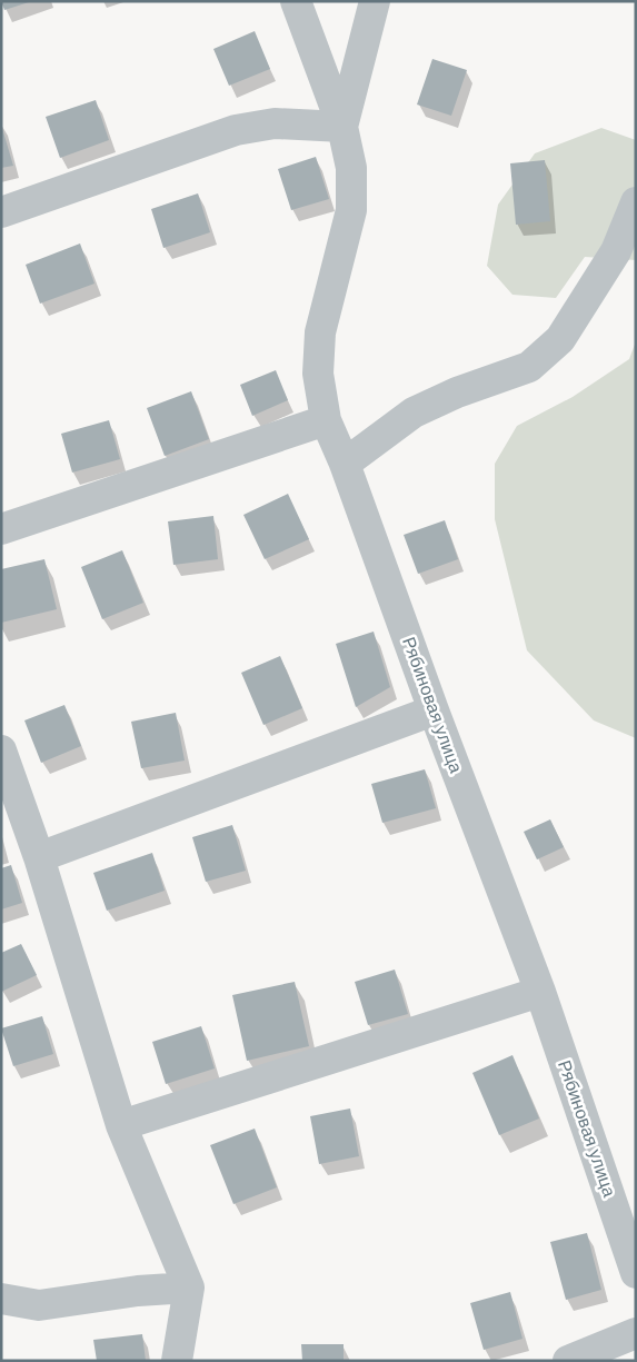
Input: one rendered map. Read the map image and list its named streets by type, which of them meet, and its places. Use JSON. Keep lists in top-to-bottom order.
{
  "streets": {
    "street": ["Рябиновая улица"]
  }
}
